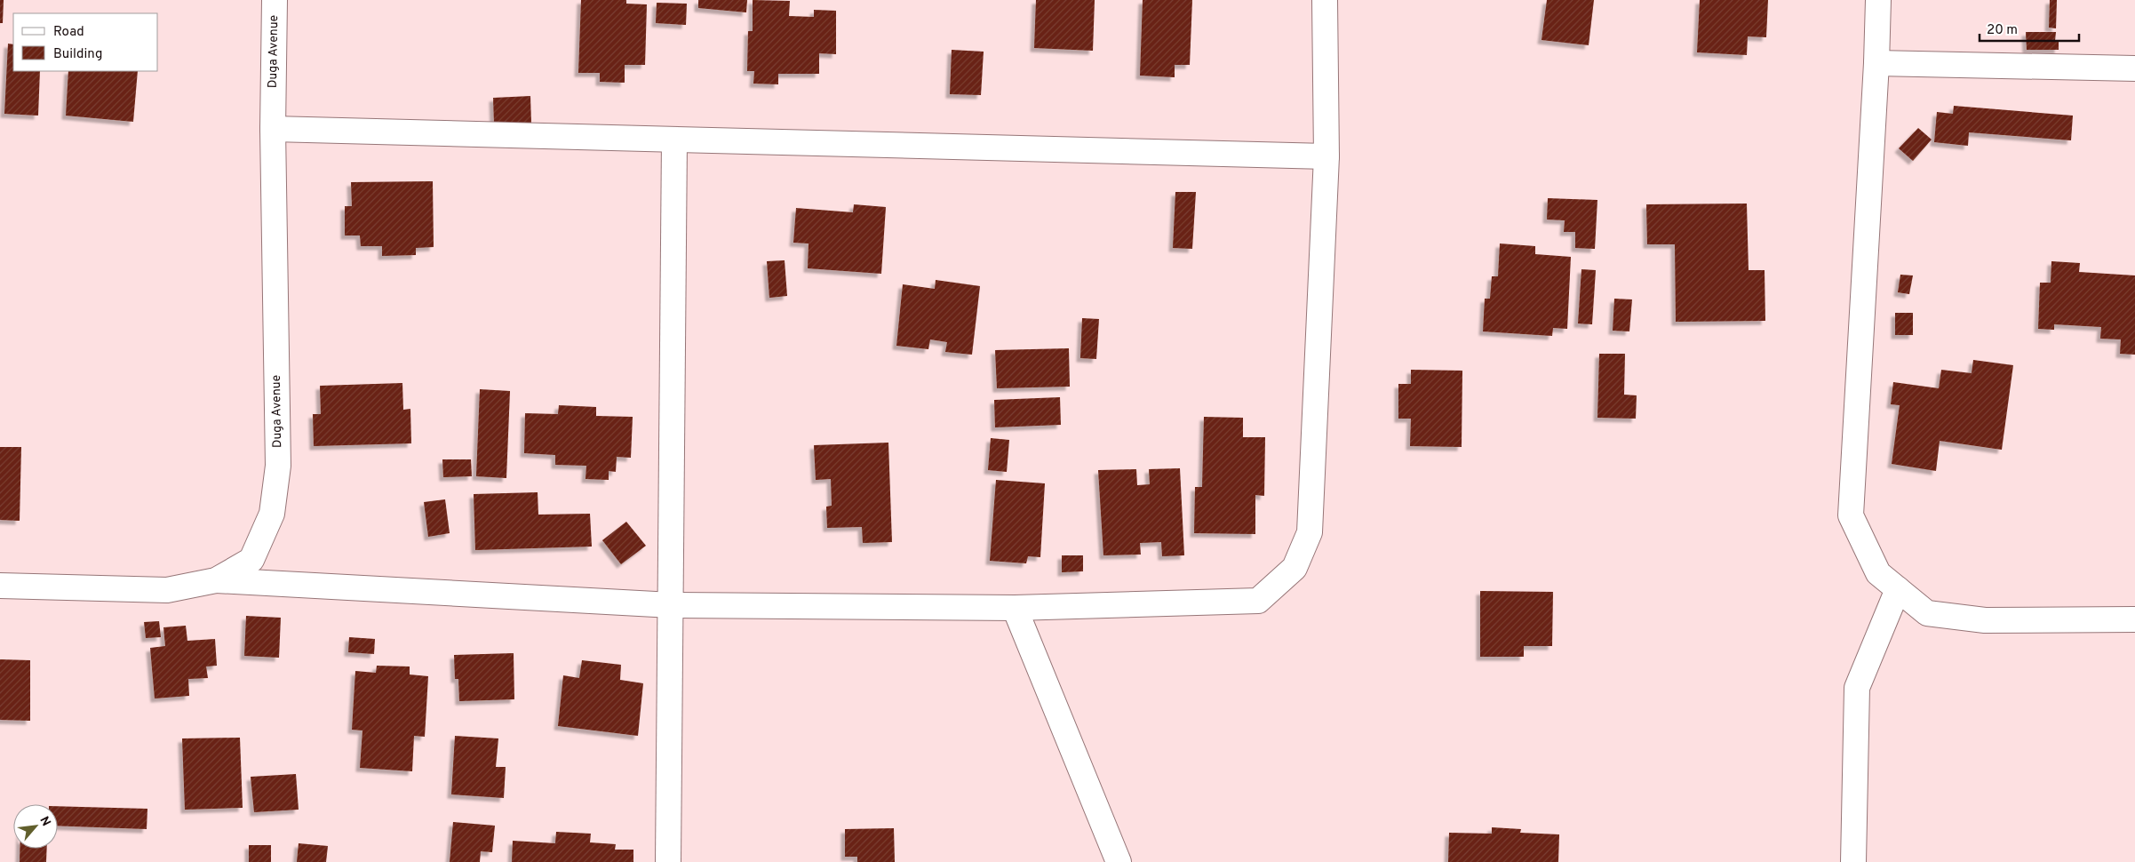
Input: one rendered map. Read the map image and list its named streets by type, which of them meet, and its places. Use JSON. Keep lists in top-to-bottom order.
{
  "streets": {
    "street": ["Duga Avenue"]
  },
  "legend": ["Road", "Building"],
  "scale_bar": "20 m",
  "north": "top right"
}
